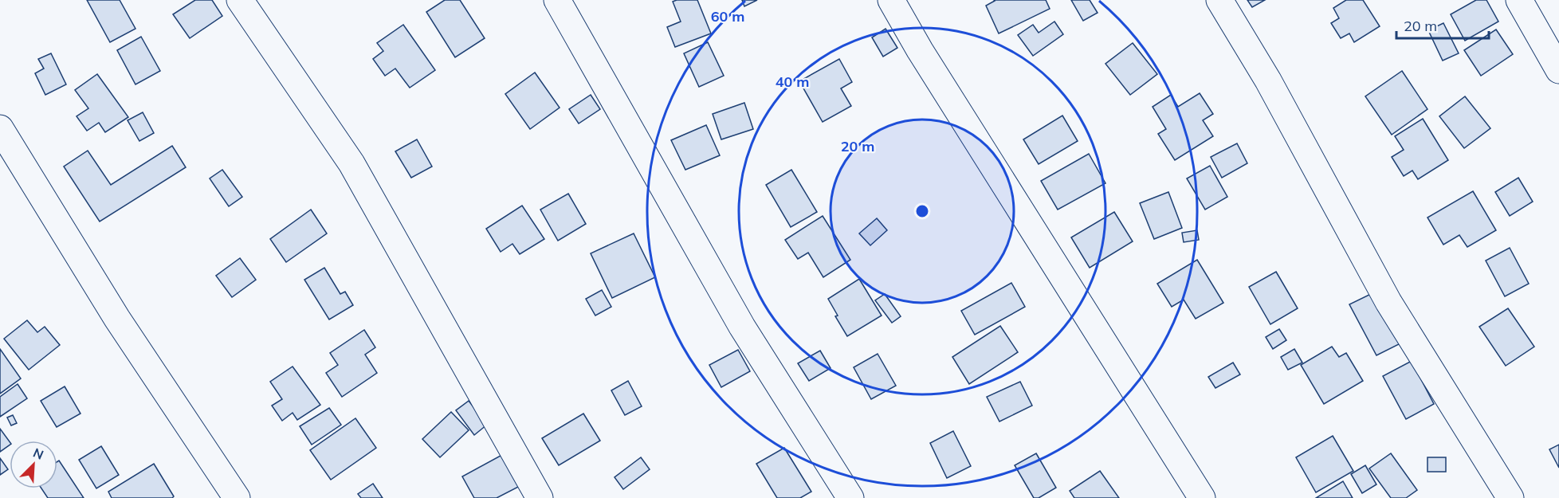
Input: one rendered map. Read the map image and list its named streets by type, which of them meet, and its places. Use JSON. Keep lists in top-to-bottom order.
{
  "scale_bar": "20 m",
  "north": "top right",
  "rings": ["60 m", "40 m", "20 m"]
}
